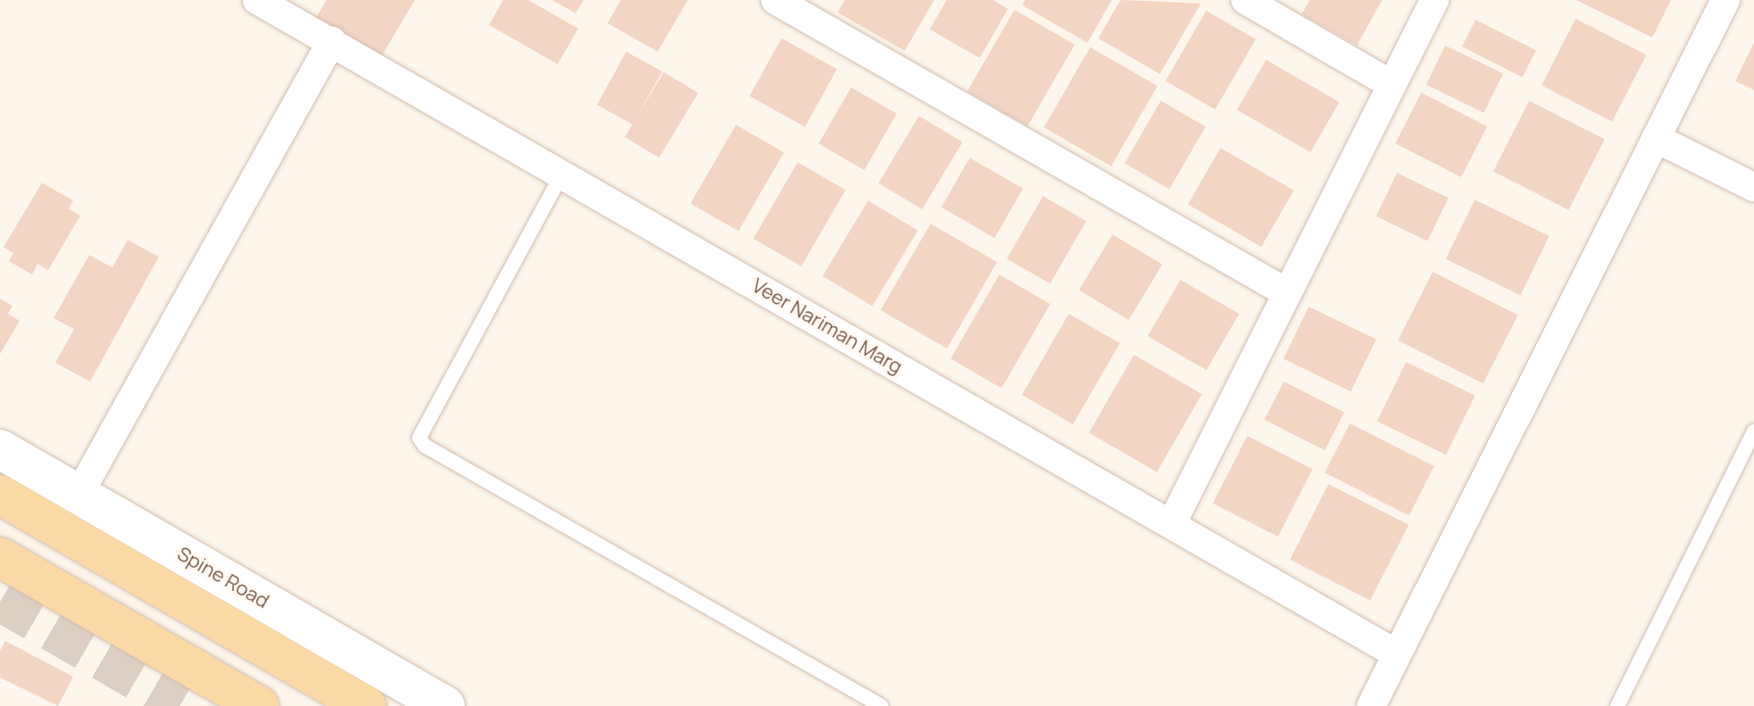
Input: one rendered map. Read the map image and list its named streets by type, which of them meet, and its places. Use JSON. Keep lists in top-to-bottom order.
{
  "streets": {
    "main road": ["Spine Road"],
    "street": ["Veer Nariman Marg"]
  }
}
